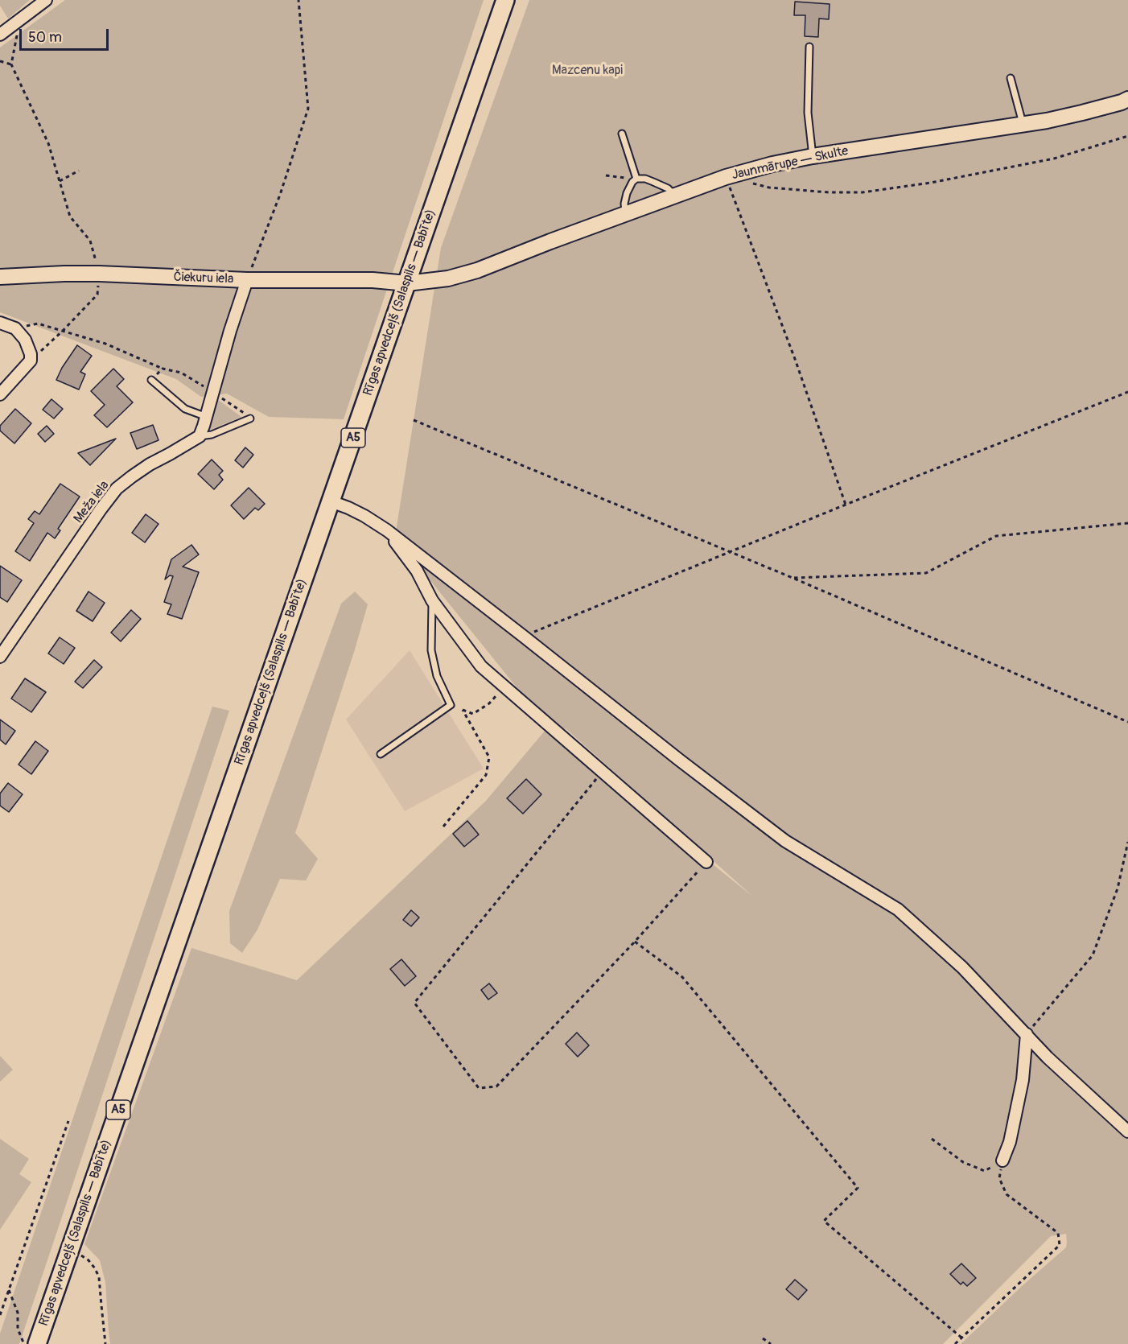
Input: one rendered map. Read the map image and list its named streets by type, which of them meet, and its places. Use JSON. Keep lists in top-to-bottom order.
{
  "streets": {
    "highway": ["Rīgas apvedceļš (Salaspils — Babīte)", "A5"],
    "main road": ["Jaunmārupe — Skulte", "Čiekuru iela"],
    "street": ["Meža iela"]
  },
  "crossings": [
    ["Jaunmārupe — Skulte", "Čiekuru iela"],
    ["Jaunmārupe — Skulte", "Rīgas apvedceļš (Salaspils — Babīte)"],
    ["Čiekuru iela", "Rīgas apvedceļš (Salaspils — Babīte)"]
  ],
  "parks": ["Mazcenu kapi"],
  "scale_bar": "50 m"
}
